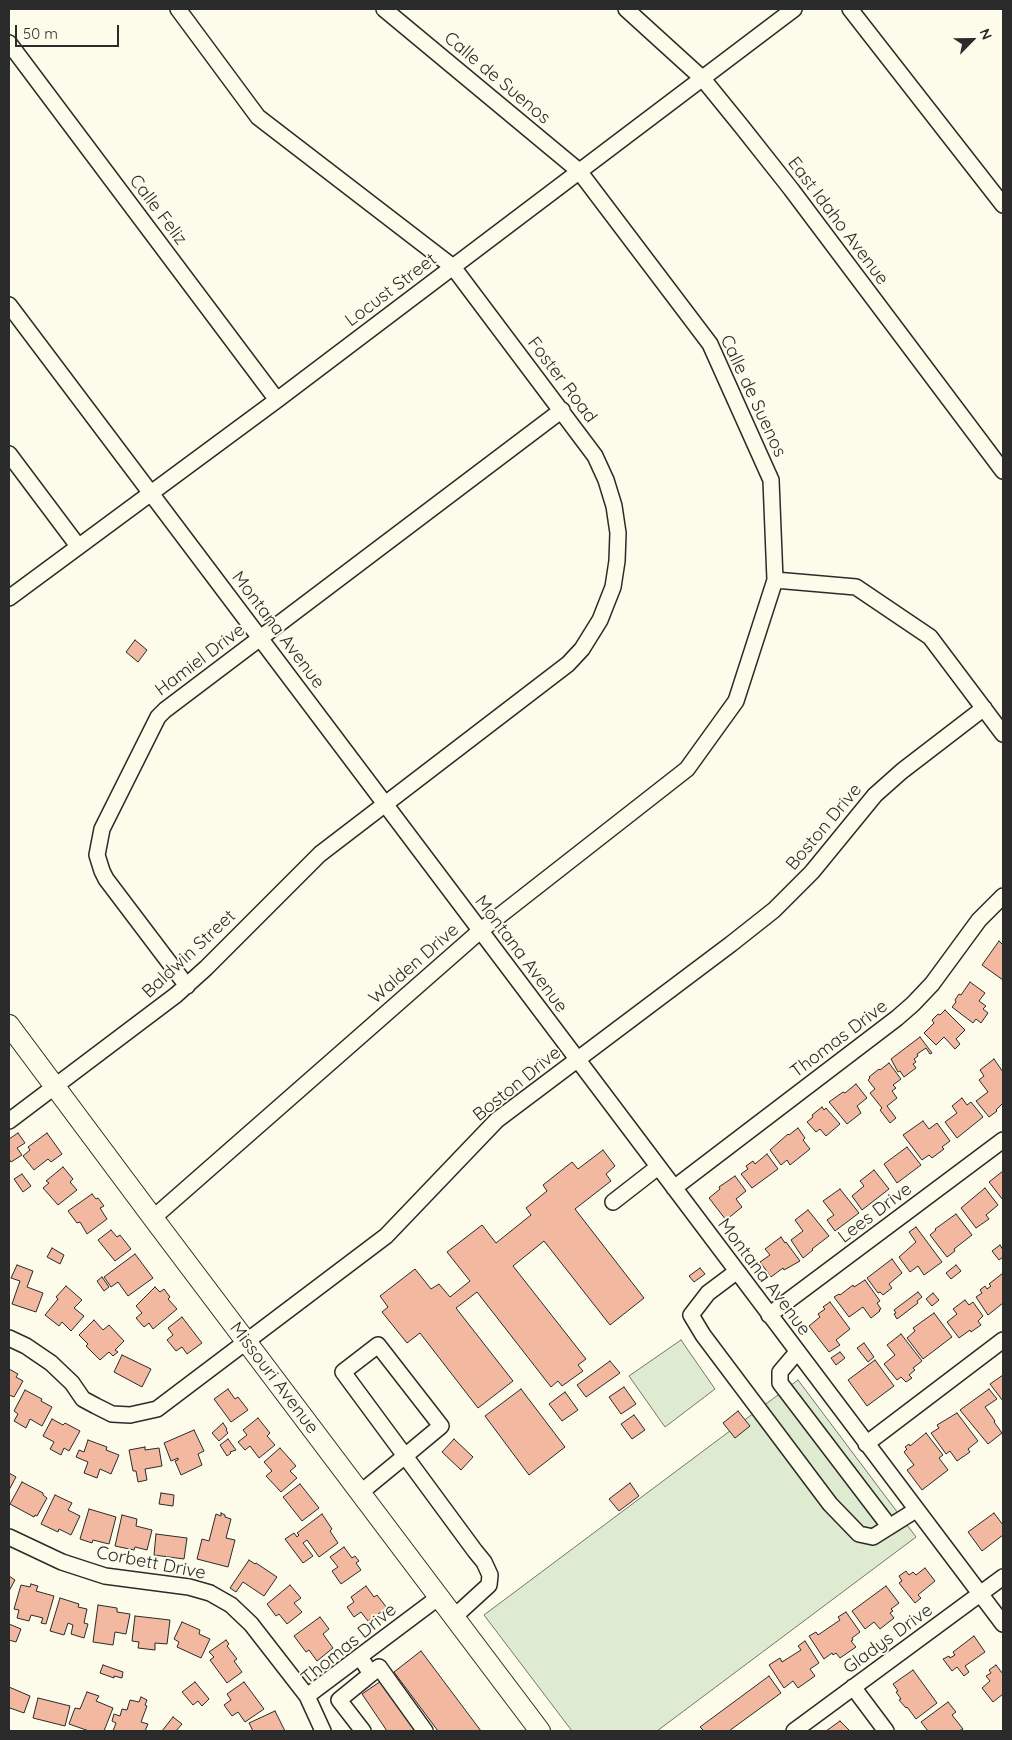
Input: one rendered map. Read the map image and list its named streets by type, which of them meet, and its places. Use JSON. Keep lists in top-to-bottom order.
{
  "streets": {
    "main road": ["Missouri Avenue"],
    "street": [
      "Calle de Suenos",
      "Calle Feliz",
      "East Idaho Avenue",
      "Locust Street",
      "Foster Road",
      "Montana Avenue",
      "Hamiel Drive",
      "Boston Drive",
      "Baldwin Street",
      "Walden Drive",
      "Thomas Drive",
      "Lees Drive",
      "Corbett Drive",
      "Gladys Drive"
    ]
  },
  "crossings": [
    ["Calle de Suenos", "Locust Street"],
    ["Calle de Suenos", "Walden Drive"],
    ["Calle Feliz", "Locust Street"],
    ["East Idaho Avenue", "Locust Street"],
    ["Locust Street", "Foster Road"],
    ["Locust Street", "Montana Avenue"],
    ["Foster Road", "Montana Avenue"],
    ["Foster Road", "Hamiel Drive"],
    ["Foster Road", "Baldwin Street"],
    ["Montana Avenue", "Hamiel Drive"],
    ["Montana Avenue", "Boston Drive"],
    ["Montana Avenue", "Baldwin Street"],
    ["Montana Avenue", "Walden Drive"],
    ["Montana Avenue", "Thomas Drive"],
    ["Montana Avenue", "Lees Drive"],
    ["Montana Avenue", "Gladys Drive"],
    ["Hamiel Drive", "Baldwin Street"],
    ["Boston Drive", "Missouri Avenue"],
    ["Baldwin Street", "Missouri Avenue"],
    ["Walden Drive", "Missouri Avenue"],
    ["Thomas Drive", "Missouri Avenue"],
    ["Thomas Drive", "Corbett Drive"]
  ],
  "scale_bar": "50 m",
  "north": "top right"
}
